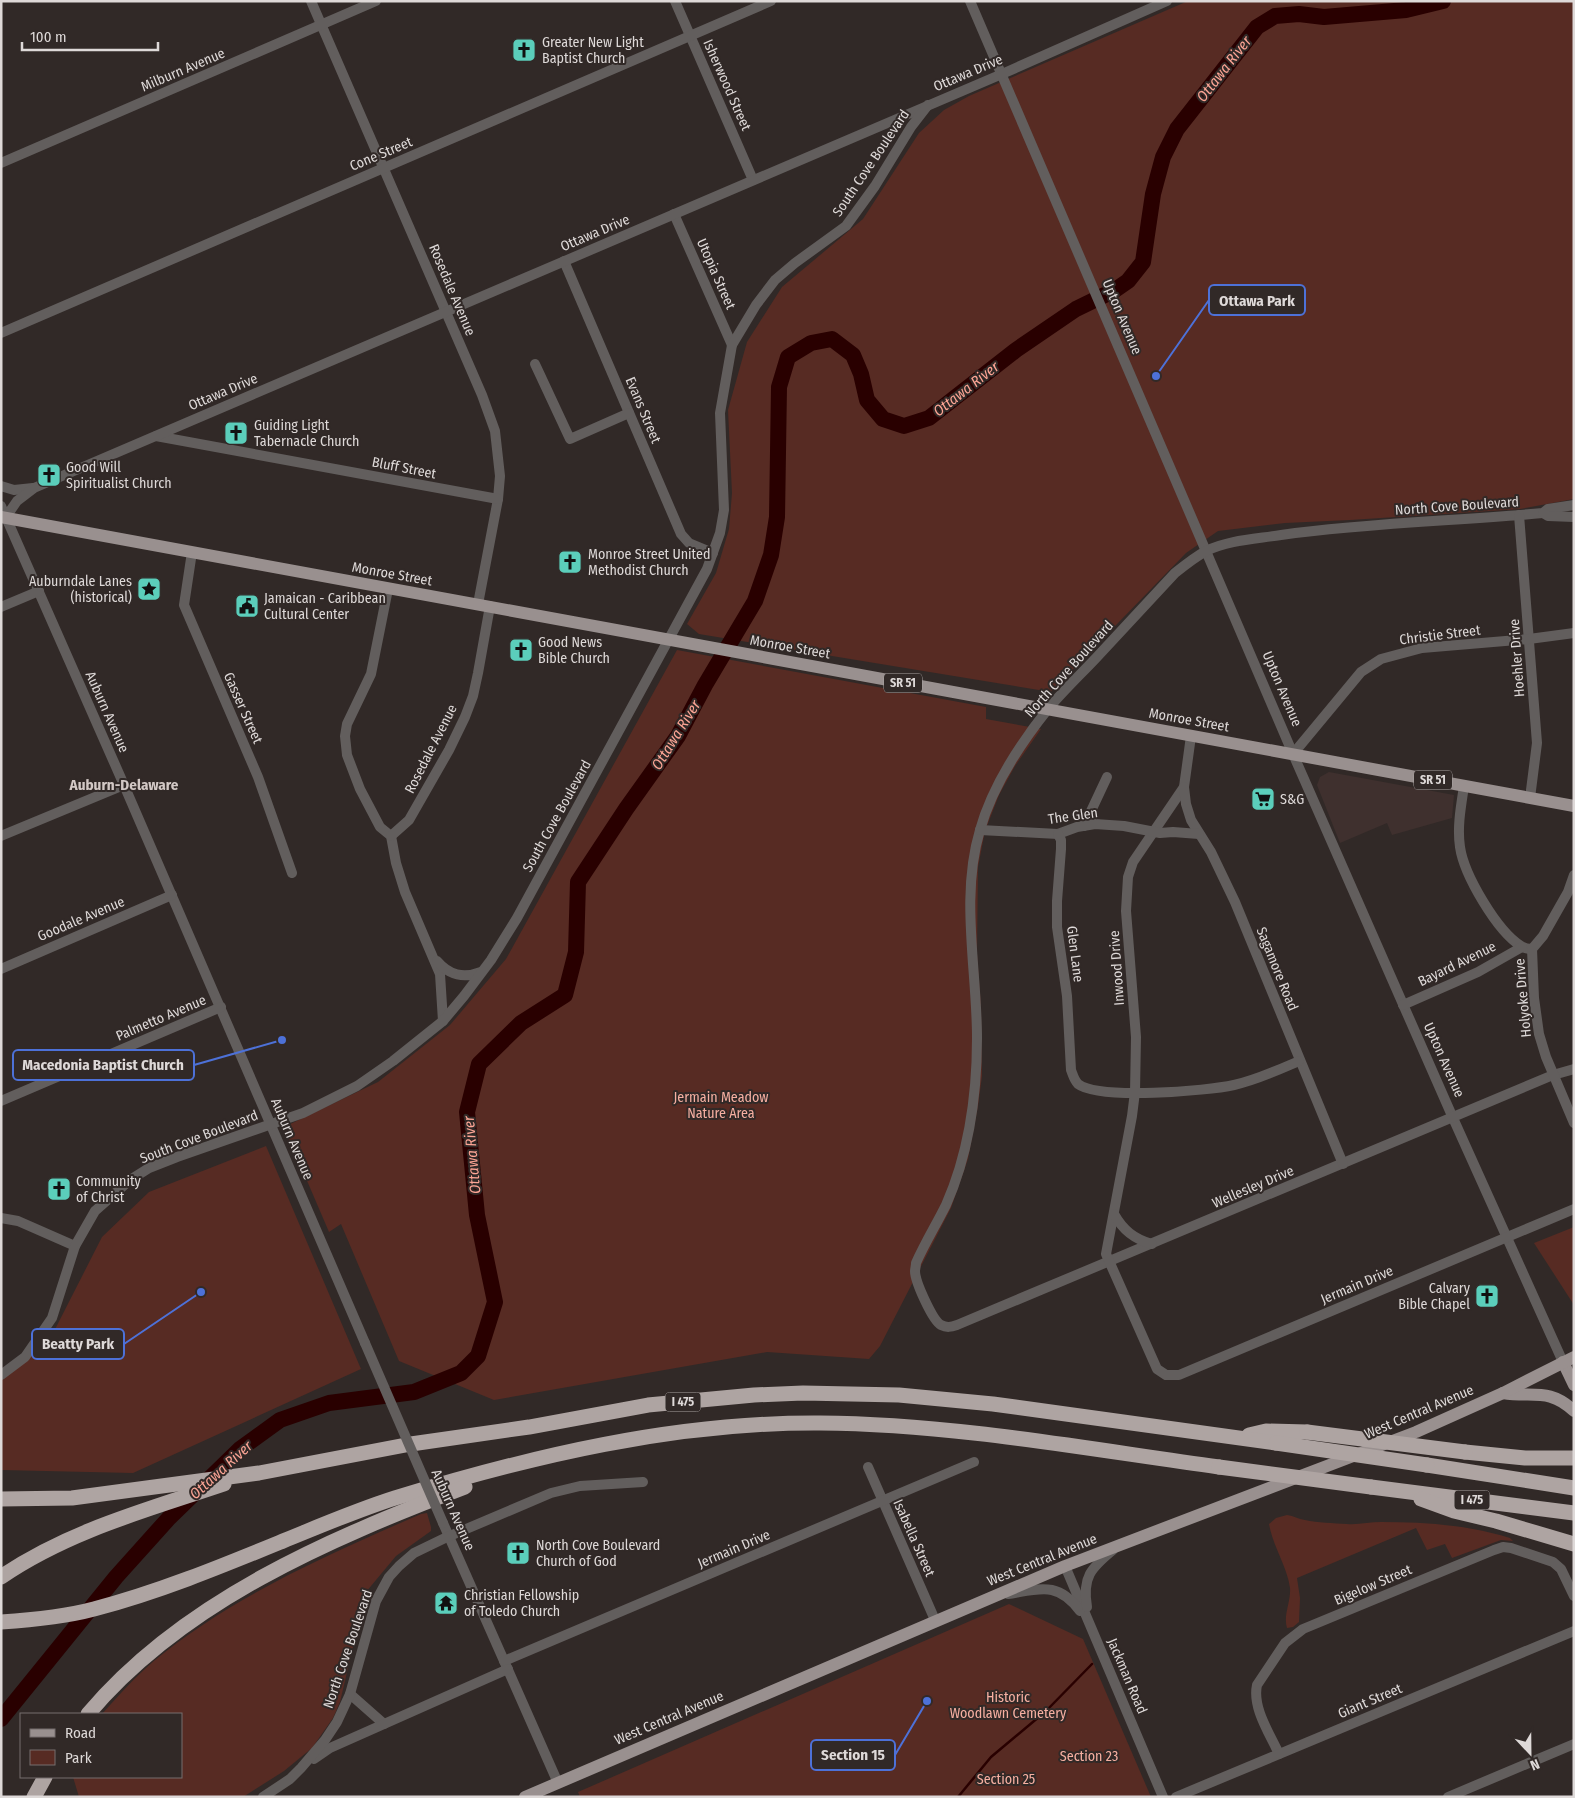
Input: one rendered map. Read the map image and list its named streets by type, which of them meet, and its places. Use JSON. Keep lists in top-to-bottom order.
{
  "streets": {
    "highway": ["I 475"],
    "main road": [
      "Upton Avenue",
      "Monroe Street",
      "SR 51",
      "West Central Avenue"
    ],
    "street": [
      "Milburn Avenue",
      "Ottawa Drive",
      "Isherwood Street",
      "Cone Street",
      "South Cove Boulevard",
      "Utopia Street",
      "Rosedale Avenue",
      "Evans Street",
      "Bluff Street",
      "North Cove Boulevard",
      "Christie Street",
      "Hoehler Drive",
      "Gasser Street",
      "Auburn Avenue",
      "The Glen",
      "Goodale Avenue",
      "Glen Lane",
      "Bayard Avenue",
      "Inwood Drive",
      "Sagamore Road",
      "Holyoke Drive",
      "Palmetto Avenue",
      "Wellesley Drive",
      "Jermain Drive",
      "Isabella Street",
      "Bigelow Street",
      "Jackman Road",
      "Giant Street"
    ]
  },
  "crossings": [
    ["Milburn Avenue", "Rosedale Avenue"],
    ["Ottawa Drive", "Isherwood Street"],
    ["Ottawa Drive", "South Cove Boulevard"],
    ["Ottawa Drive", "Utopia Street"],
    ["Ottawa Drive", "Rosedale Avenue"],
    ["Ottawa Drive", "Upton Avenue"],
    ["Ottawa Drive", "Evans Street"],
    ["Ottawa Drive", "Bluff Street"],
    ["Ottawa Drive", "Monroe Street"],
    ["Ottawa Drive", "Auburn Avenue"],
    ["Isherwood Street", "Cone Street"],
    ["Cone Street", "Rosedale Avenue"],
    ["South Cove Boulevard", "Utopia Street"],
    ["South Cove Boulevard", "Evans Street"],
    ["South Cove Boulevard", "Monroe Street"],
    ["South Cove Boulevard", "Auburn Avenue"],
    ["Rosedale Avenue", "Bluff Street"],
    ["Rosedale Avenue", "Monroe Street"],
    ["Upton Avenue", "North Cove Boulevard"],
    ["Upton Avenue", "Monroe Street"],
    ["Upton Avenue", "Christie Street"],
    ["Upton Avenue", "Bayard Avenue"],
    ["Upton Avenue", "Wellesley Drive"],
    ["Upton Avenue", "Jermain Drive"],
    ["Upton Avenue", "West Central Avenue"],
    ["North Cove Boulevard", "Monroe Street"],
    ["North Cove Boulevard", "Hoehler Drive"],
    ["North Cove Boulevard", "Auburn Avenue"],
    ["North Cove Boulevard", "The Glen"],
    ["North Cove Boulevard", "Wellesley Drive"],
    ["North Cove Boulevard", "Jermain Drive"],
    ["Monroe Street", "Christie Street"],
    ["Monroe Street", "Hoehler Drive"],
    ["Monroe Street", "Gasser Street"],
    ["Monroe Street", "Auburn Avenue"],
    ["Monroe Street", "Inwood Drive"],
    ["Christie Street", "Hoehler Drive"],
    ["Auburn Avenue", "Goodale Avenue"],
    ["Auburn Avenue", "Palmetto Avenue"],
    ["Auburn Avenue", "Jermain Drive"],
    ["Auburn Avenue", "West Central Avenue"],
    ["The Glen", "Glen Lane"],
    ["The Glen", "Inwood Drive"],
    ["The Glen", "Sagamore Road"],
    ["Glen Lane", "Inwood Drive"],
    ["Bayard Avenue", "Holyoke Drive"],
    ["Inwood Drive", "Sagamore Road"],
    ["Inwood Drive", "Wellesley Drive"],
    ["Inwood Drive", "Jermain Drive"],
    ["Sagamore Road", "Wellesley Drive"],
    ["Holyoke Drive", "Wellesley Drive"],
    ["Jermain Drive", "Isabella Street"],
    ["West Central Avenue", "Isabella Street"],
    ["West Central Avenue", "Jackman Road"],
    ["Bigelow Street", "Giant Street"]
  ],
  "districts": ["Auburn-Delaware"],
  "water": ["Ottawa River"],
  "parks": [
    "Jermain Meadow Nature Area",
    "Historic Woodlawn Cemetery",
    "Section 23",
    "Section 25"
  ],
  "places": {
    "church": [
      "Greater New Light Baptist Church",
      "Guiding Light Tabernacle Church",
      "Good Will Spiritualist Church",
      "Monroe Street United Methodist Church",
      "Good News Bible Church",
      "Community of Christ",
      "Calvary Bible Chapel",
      "North Cove Boulevard Church of God"
    ],
    "other": [
      "Ottawa Park",
      "Macedonia Baptist Church",
      "Beatty Park",
      "Section 15"
    ],
    "place": ["Auburndale Lanes (historical)"],
    "public building": ["Jamaican - Caribbean Cultural Center"],
    "supermarket": ["S&G"],
    "temple": ["Christian Fellowship of Toledo Church"]
  },
  "legend": ["Road", "Park"],
  "scale_bar": "100 m",
  "north": "bottom"
}
